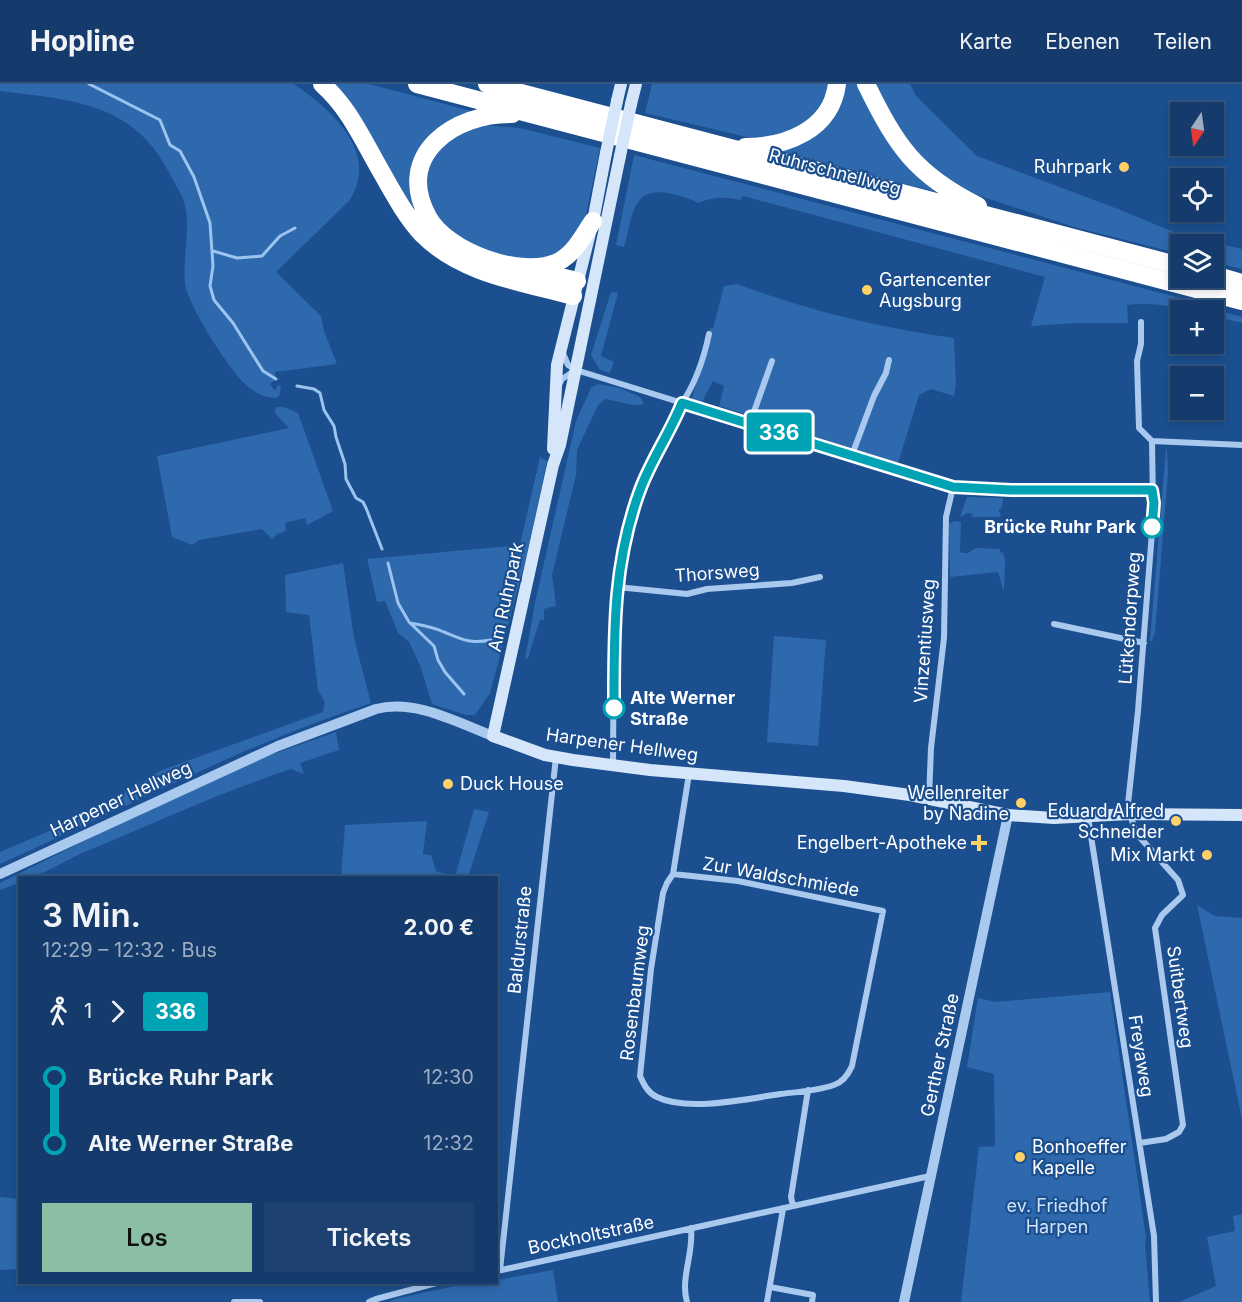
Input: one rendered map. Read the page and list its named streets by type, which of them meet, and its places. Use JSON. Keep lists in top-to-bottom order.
{
  "streets": {
    "highway": ["Ruhrschnellweg"],
    "main road": ["Am Ruhrpark", "Harpener Hellweg"],
    "street": [
      "Thorsweg",
      "Lütkendorpweg",
      "Vinzentiusweg",
      "Zur Waldschmiede",
      "Baldurstraße",
      "Rosenbaumweg",
      "Suitbertweg",
      "Gerther Straße",
      "Freyaweg",
      "Bockholtstraße"
    ]
  },
  "crossings": [
    ["Am Ruhrpark", "Harpener Hellweg"],
    ["Lütkendorpweg", "Harpener Hellweg"],
    ["Lütkendorpweg", "Suitbertweg"],
    ["Vinzentiusweg", "Harpener Hellweg"],
    ["Harpener Hellweg", "Baldurstraße"],
    ["Harpener Hellweg", "Rosenbaumweg"],
    ["Harpener Hellweg", "Suitbertweg"],
    ["Harpener Hellweg", "Gerther Straße"],
    ["Harpener Hellweg", "Freyaweg"],
    ["Zur Waldschmiede", "Rosenbaumweg"],
    ["Baldurstraße", "Bockholtstraße"],
    ["Suitbertweg", "Freyaweg"],
    ["Gerther Straße", "Bockholtstraße"]
  ],
  "parks": ["ev. Friedhof Harpen"],
  "places": {
    "other": [
      "Ruhrpark",
      "Gartencenter Augsburg",
      "Brücke Ruhr Park",
      "Alte Werner Straße",
      "Duck House",
      "Wellenreiter by Nadine",
      "Eduard Alfred Schneider",
      "Mix Markt",
      "Bonhoeffer Kapelle"
    ],
    "health": ["Engelbert-Apotheke"]
  },
  "lines": ["bus line 336"],
  "north": "bottom",
  "page": {
    "header": "Hopline",
    "nav": ["Karte", "Ebenen", "Teilen"],
    "on_map": "336",
    "map_buttons": ["+", "−"],
    "heading": ["3 Min.", "12:29 – 12:32 · Bus", "2.00 €"],
    "legs": ["1", "336"],
    "list": [
      {
        "name": "Brücke Ruhr Park",
        "value": "12:30"
      },
      {
        "name": "Alte Werner Straße",
        "value": "12:32"
      }
    ],
    "buttons": ["Los", "Tickets"]
  }
}
